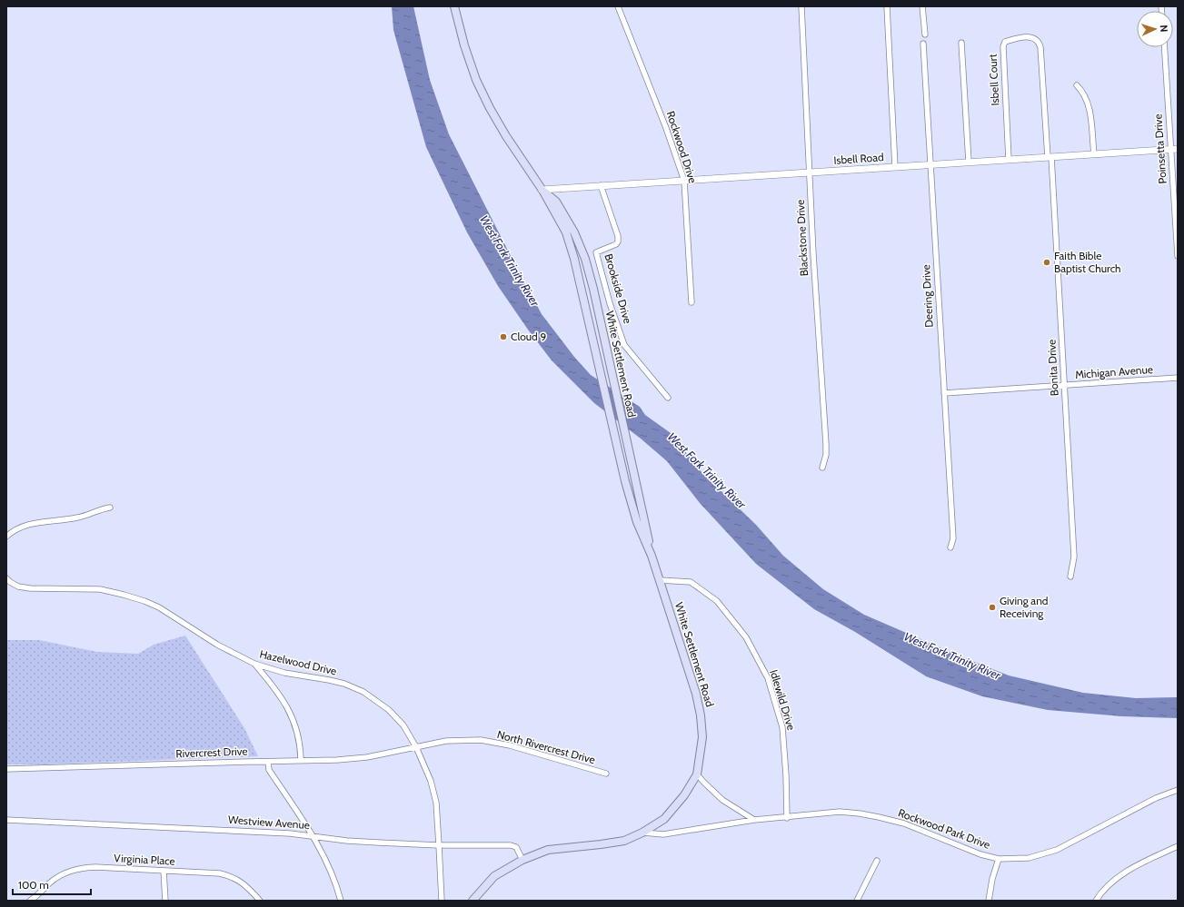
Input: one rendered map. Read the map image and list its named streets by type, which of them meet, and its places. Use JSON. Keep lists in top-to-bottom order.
{
  "streets": {
    "main road": ["White Settlement Road"],
    "street": [
      "Isbell Court",
      "Rockwood Drive",
      "Poinsetta Drive",
      "Isbell Road",
      "Blackstone Drive",
      "Brookside Drive",
      "Deering Drive",
      "Bonita Drive",
      "Michigan Avenue",
      "Hazelwood Drive",
      "Idlewild Drive",
      "North Rivercrest Drive",
      "Rivercrest Drive",
      "Westview Avenue",
      "Rockwood Park Drive",
      "Virginia Place"
    ]
  },
  "crossings": [
    ["Isbell Court", "Isbell Road"],
    ["Isbell Court", "Bonita Drive"],
    ["Rockwood Drive", "Isbell Road"],
    ["Poinsetta Drive", "Isbell Road"],
    ["Isbell Road", "Blackstone Drive"],
    ["Isbell Road", "Brookside Drive"],
    ["Isbell Road", "Deering Drive"],
    ["Isbell Road", "White Settlement Road"],
    ["Isbell Road", "Bonita Drive"],
    ["Deering Drive", "Michigan Avenue"],
    ["White Settlement Road", "Idlewild Drive"],
    ["White Settlement Road", "Westview Avenue"],
    ["White Settlement Road", "Rockwood Park Drive"],
    ["Bonita Drive", "Michigan Avenue"],
    ["Hazelwood Drive", "North Rivercrest Drive"],
    ["Hazelwood Drive", "Rivercrest Drive"],
    ["Hazelwood Drive", "Westview Avenue"],
    ["Idlewild Drive", "Rockwood Park Drive"],
    ["North Rivercrest Drive", "Rivercrest Drive"]
  ],
  "water": ["West Fork Trinity River"],
  "places": ["Faith Bible Baptist Church", "Cloud 9", "Giving and Receiving"],
  "scale_bar": "100 m",
  "north": "right"
}
